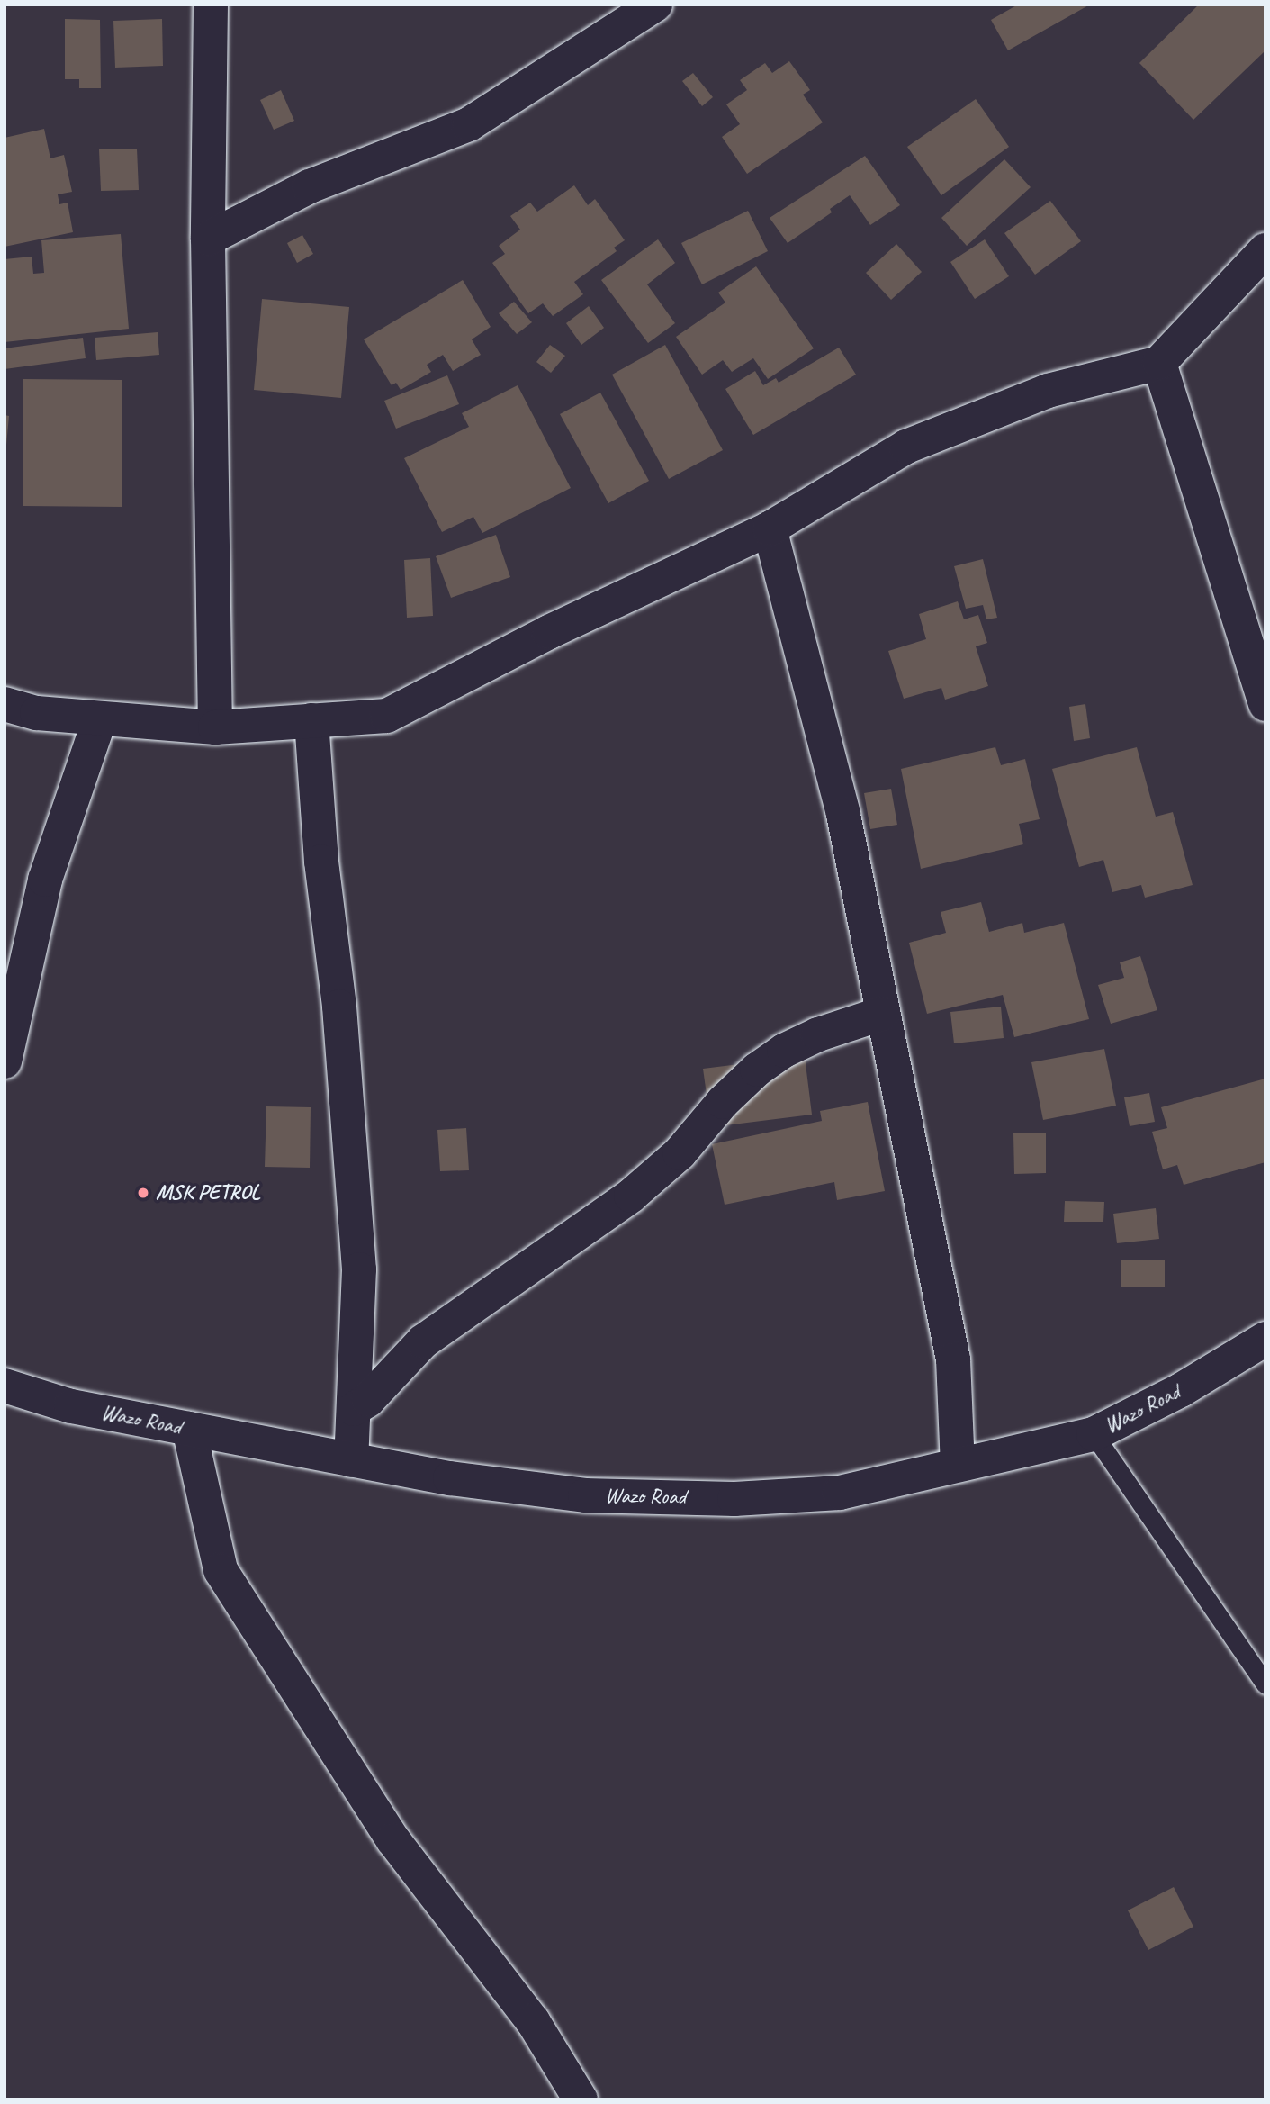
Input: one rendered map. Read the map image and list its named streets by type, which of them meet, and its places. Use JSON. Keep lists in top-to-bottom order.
{
  "streets": {
    "street": ["Wazo Road"]
  },
  "places": ["MSK PETROL"]
}
